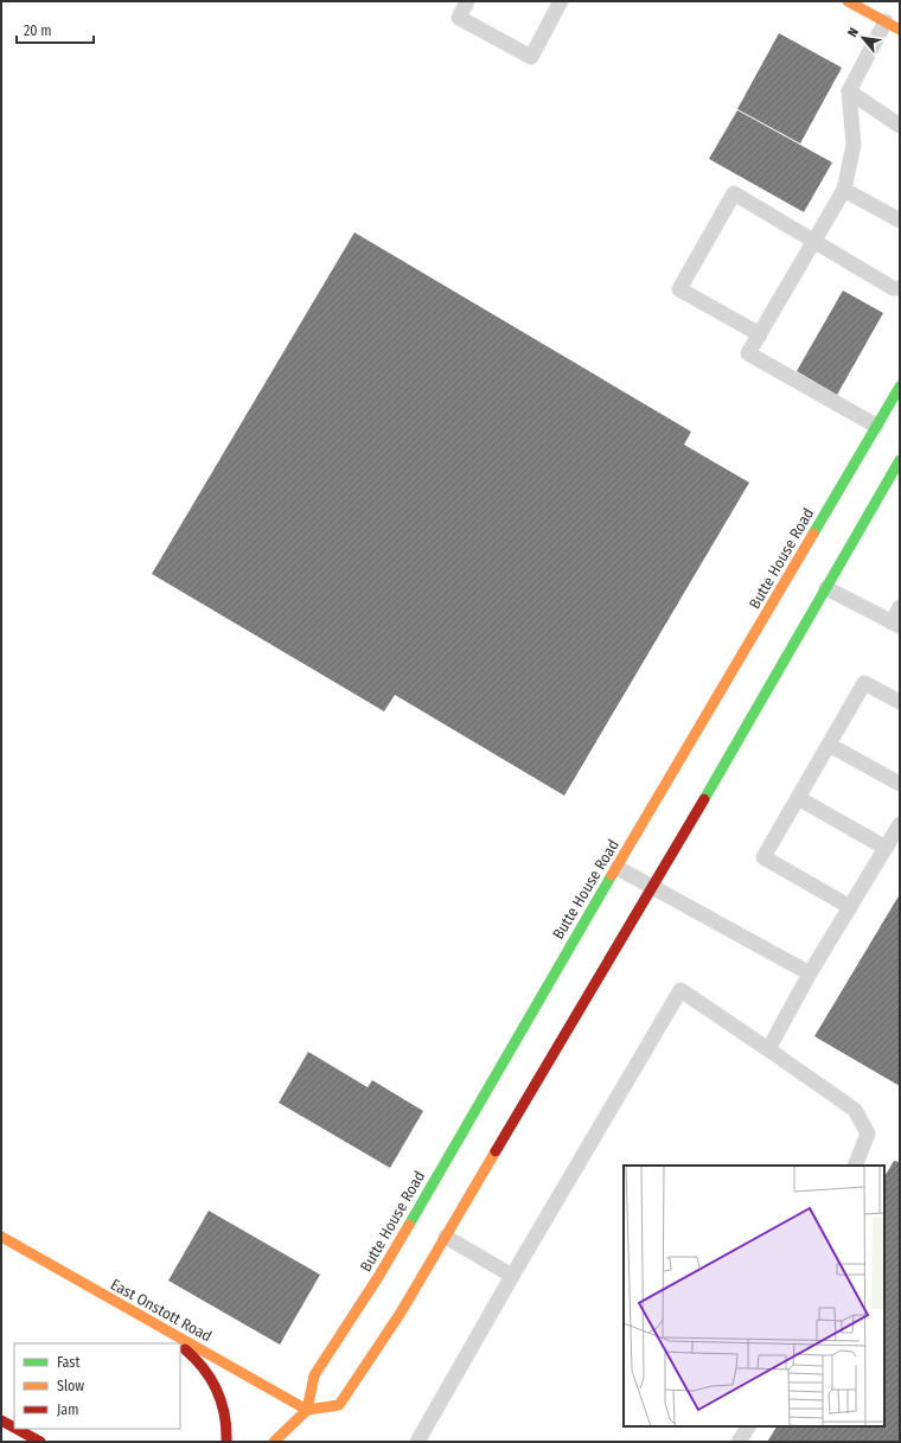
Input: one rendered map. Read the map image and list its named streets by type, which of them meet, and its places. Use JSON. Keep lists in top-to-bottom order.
{
  "streets": {
    "main road": ["Butte House Road", "East Onstott Road"]
  },
  "crossings": [
    ["Butte House Road", "East Onstott Road"]
  ],
  "legend": ["Fast", "Slow", "Jam"],
  "scale_bar": "20 m",
  "north": "top left"
}
